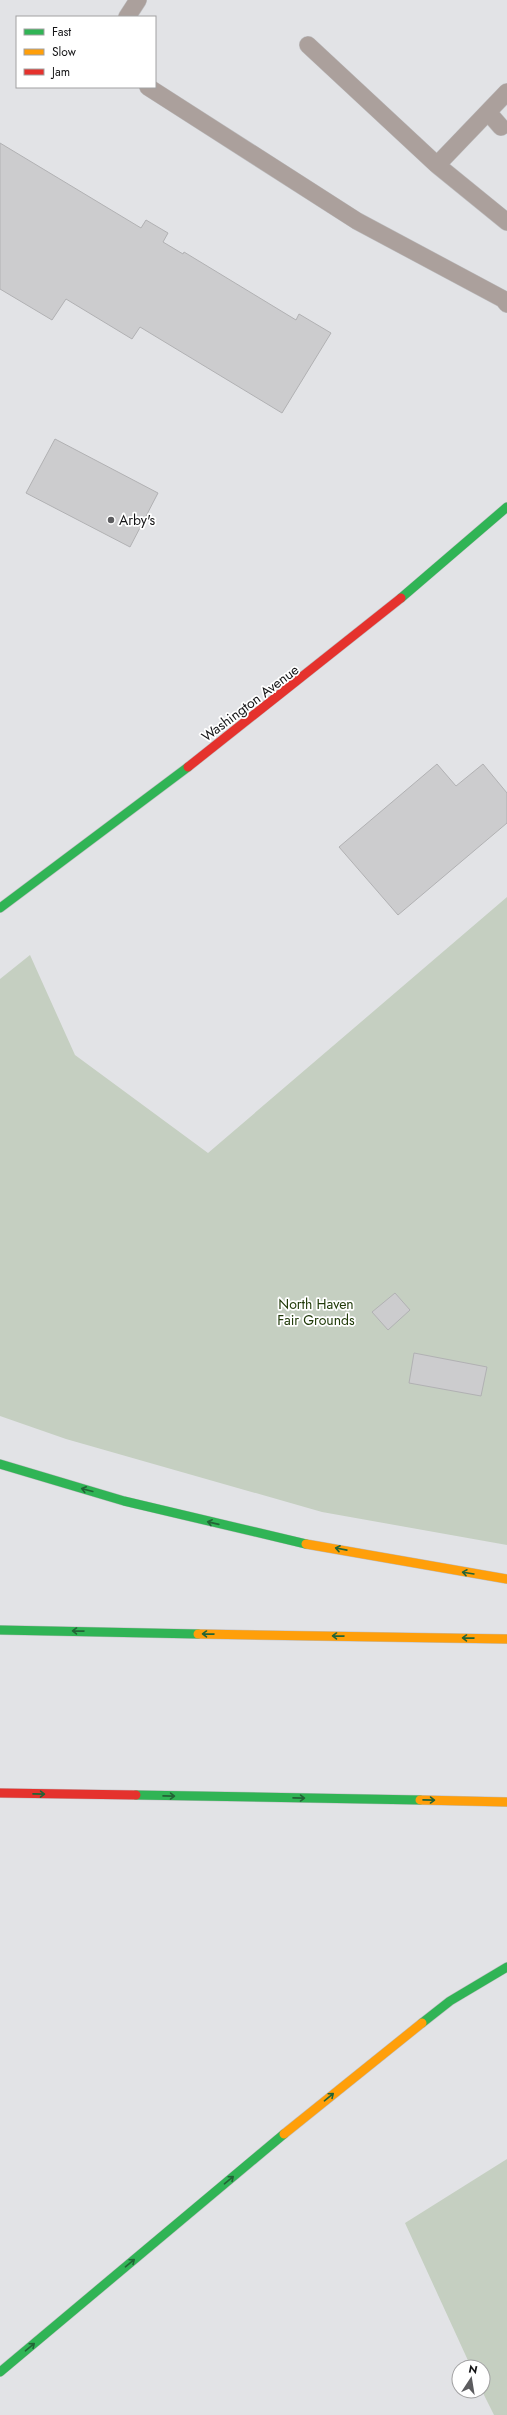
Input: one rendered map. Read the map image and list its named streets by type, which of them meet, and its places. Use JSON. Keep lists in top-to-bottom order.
{
  "streets": {
    "main road": ["Washington Avenue"]
  },
  "parks": ["North Haven Fair Grounds"],
  "places": ["Arby's"],
  "legend": ["Fast", "Slow", "Jam"],
  "north": "top"
}
